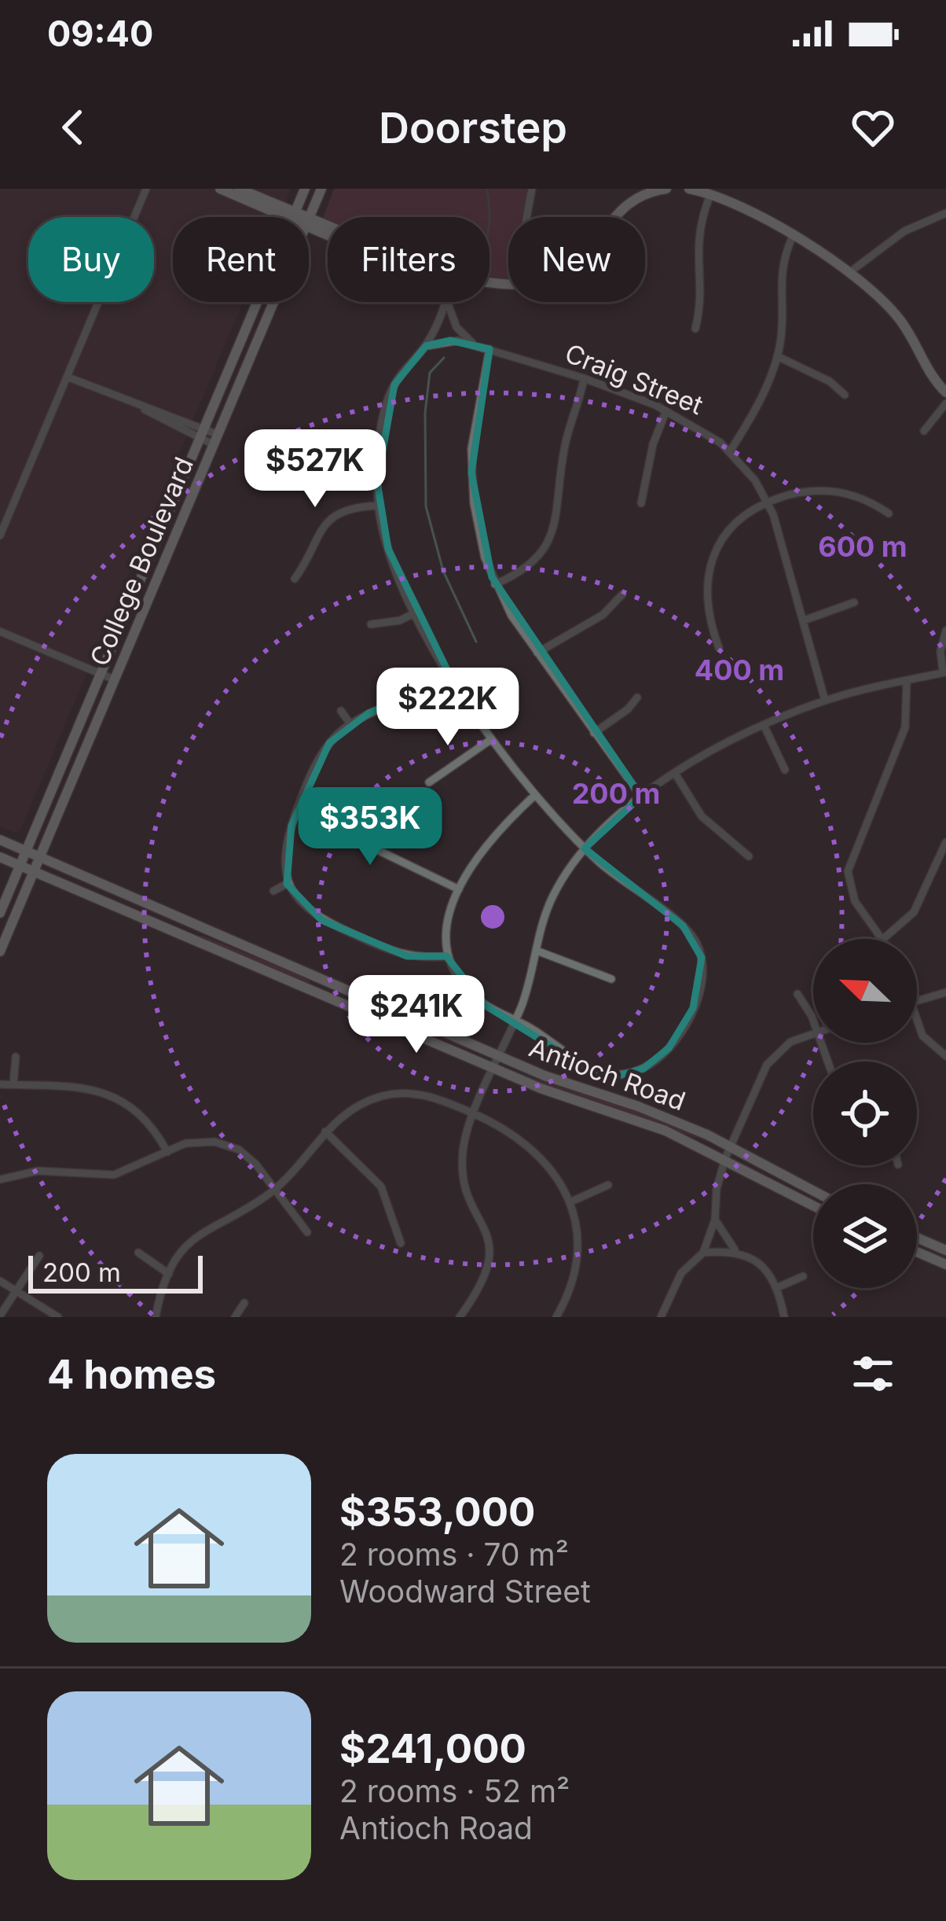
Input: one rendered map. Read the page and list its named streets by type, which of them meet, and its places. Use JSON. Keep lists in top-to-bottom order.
{
  "streets": {
    "main road": ["College Boulevard", "Antioch Road"],
    "street": ["Craig Street"]
  },
  "crossings": [
    ["College Boulevard", "Antioch Road"]
  ],
  "scale_bar": "200 m",
  "north": "top left",
  "page": {
    "status": "09:40",
    "header": "Doorstep",
    "chip": [
      "Buy",
      "Rent",
      "Filters",
      "New"
    ],
    "price": [
      "$527K",
      "$222K",
      "$353K",
      "$241K"
    ],
    "scale": "200 m",
    "heading": "4 homes",
    "list": [
      {
        "name": "$353,000",
        "note": "2 rooms · 70 m² · Woodward Street"
      },
      {
        "name": "$241,000",
        "note": "2 rooms · 52 m² · Antioch Road"
      }
    ]
  },
  "rings": ["600 m", "400 m", "200 m"]
}
